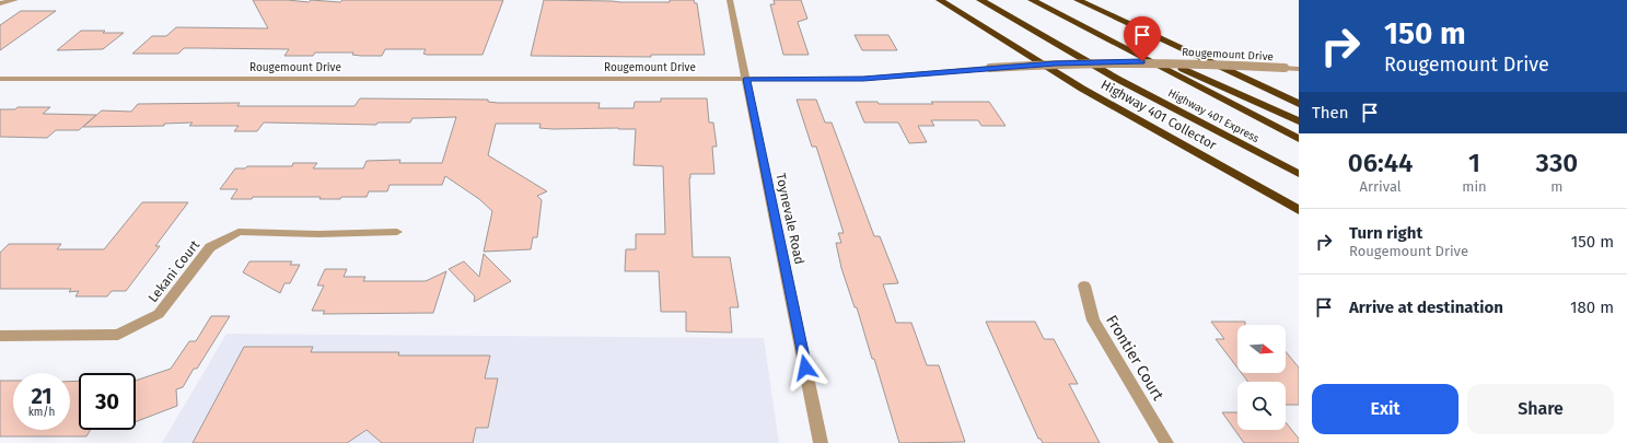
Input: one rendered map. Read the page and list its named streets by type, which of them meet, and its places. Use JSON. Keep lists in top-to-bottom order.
{
  "streets": {
    "highway": ["Highway 401 Collector", "Highway 401 Express"],
    "street": [
      "Rougemount Drive",
      "Toynevale Road",
      "Lekani Court",
      "Frontier Court"
    ]
  },
  "crossings": [
    ["Rougemount Drive", "Toynevale Road"]
  ],
  "north": "right",
  "page": {
    "turn": ["150 m", "Rougemount Drive"],
    "then": "Then",
    "eta": [
      "06:44",
      "Arrival",
      "1",
      "min",
      "330",
      "m"
    ],
    "list": [
      {
        "name": "Turn right",
        "note": "Rougemount Drive",
        "value": "150 m"
      },
      {
        "name": "Arrive at destination",
        "value": "180 m"
      }
    ],
    "speed": "21 km/h",
    "limit": "30",
    "buttons": ["Exit", "Share"]
  }
}
